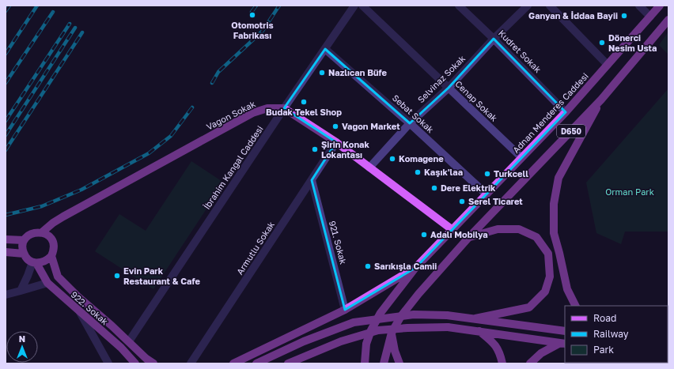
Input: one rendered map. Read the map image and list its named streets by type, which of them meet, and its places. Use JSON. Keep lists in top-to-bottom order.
{
  "streets": {
    "main road": [
      "Adnan Menderes Caddesi",
      "Vagon Sokak",
      "D650",
      "922. Sokak"
    ],
    "street": [
      "Kudret Sokak",
      "Selvinaz Sokak",
      "Cenap Sokak",
      "Sebat Sokak",
      "İbrahim Kangal Caddesi",
      "921. Sokak",
      "Armutlu Sokak"
    ]
  },
  "crossings": [
    ["Kudret Sokak", "Selvinaz Sokak"],
    ["Kudret Sokak", "Adnan Menderes Caddesi"],
    ["Selvinaz Sokak", "Cenap Sokak"],
    ["Selvinaz Sokak", "Sebat Sokak"],
    ["Cenap Sokak", "Adnan Menderes Caddesi"],
    ["Adnan Menderes Caddesi", "Sebat Sokak"],
    ["Sebat Sokak", "İbrahim Kangal Caddesi"],
    ["Vagon Sokak", "İbrahim Kangal Caddesi"],
    ["Vagon Sokak", "922. Sokak"],
    ["921. Sokak", "Armutlu Sokak"]
  ],
  "parks": ["Orman Park"],
  "places": [
    "Otomotris Fabrikası",
    "Ganyan & İddaa Bayii",
    "Dönerci Nesim Usta",
    "Nazlıcan Büfe",
    "Budak Tekel Shop",
    "Vagon Market",
    "Şirin Konak Lokantası",
    "Komagene",
    "Kaşık'laa",
    "Turkcell",
    "Dere Elektrik",
    "Serel Ticaret",
    "Adalı Mobilya",
    "Sarıkışla Camii",
    "Evin Park Restaurant & Cafe"
  ],
  "legend": ["Road", "Railway", "Park"],
  "north": "top"
}
